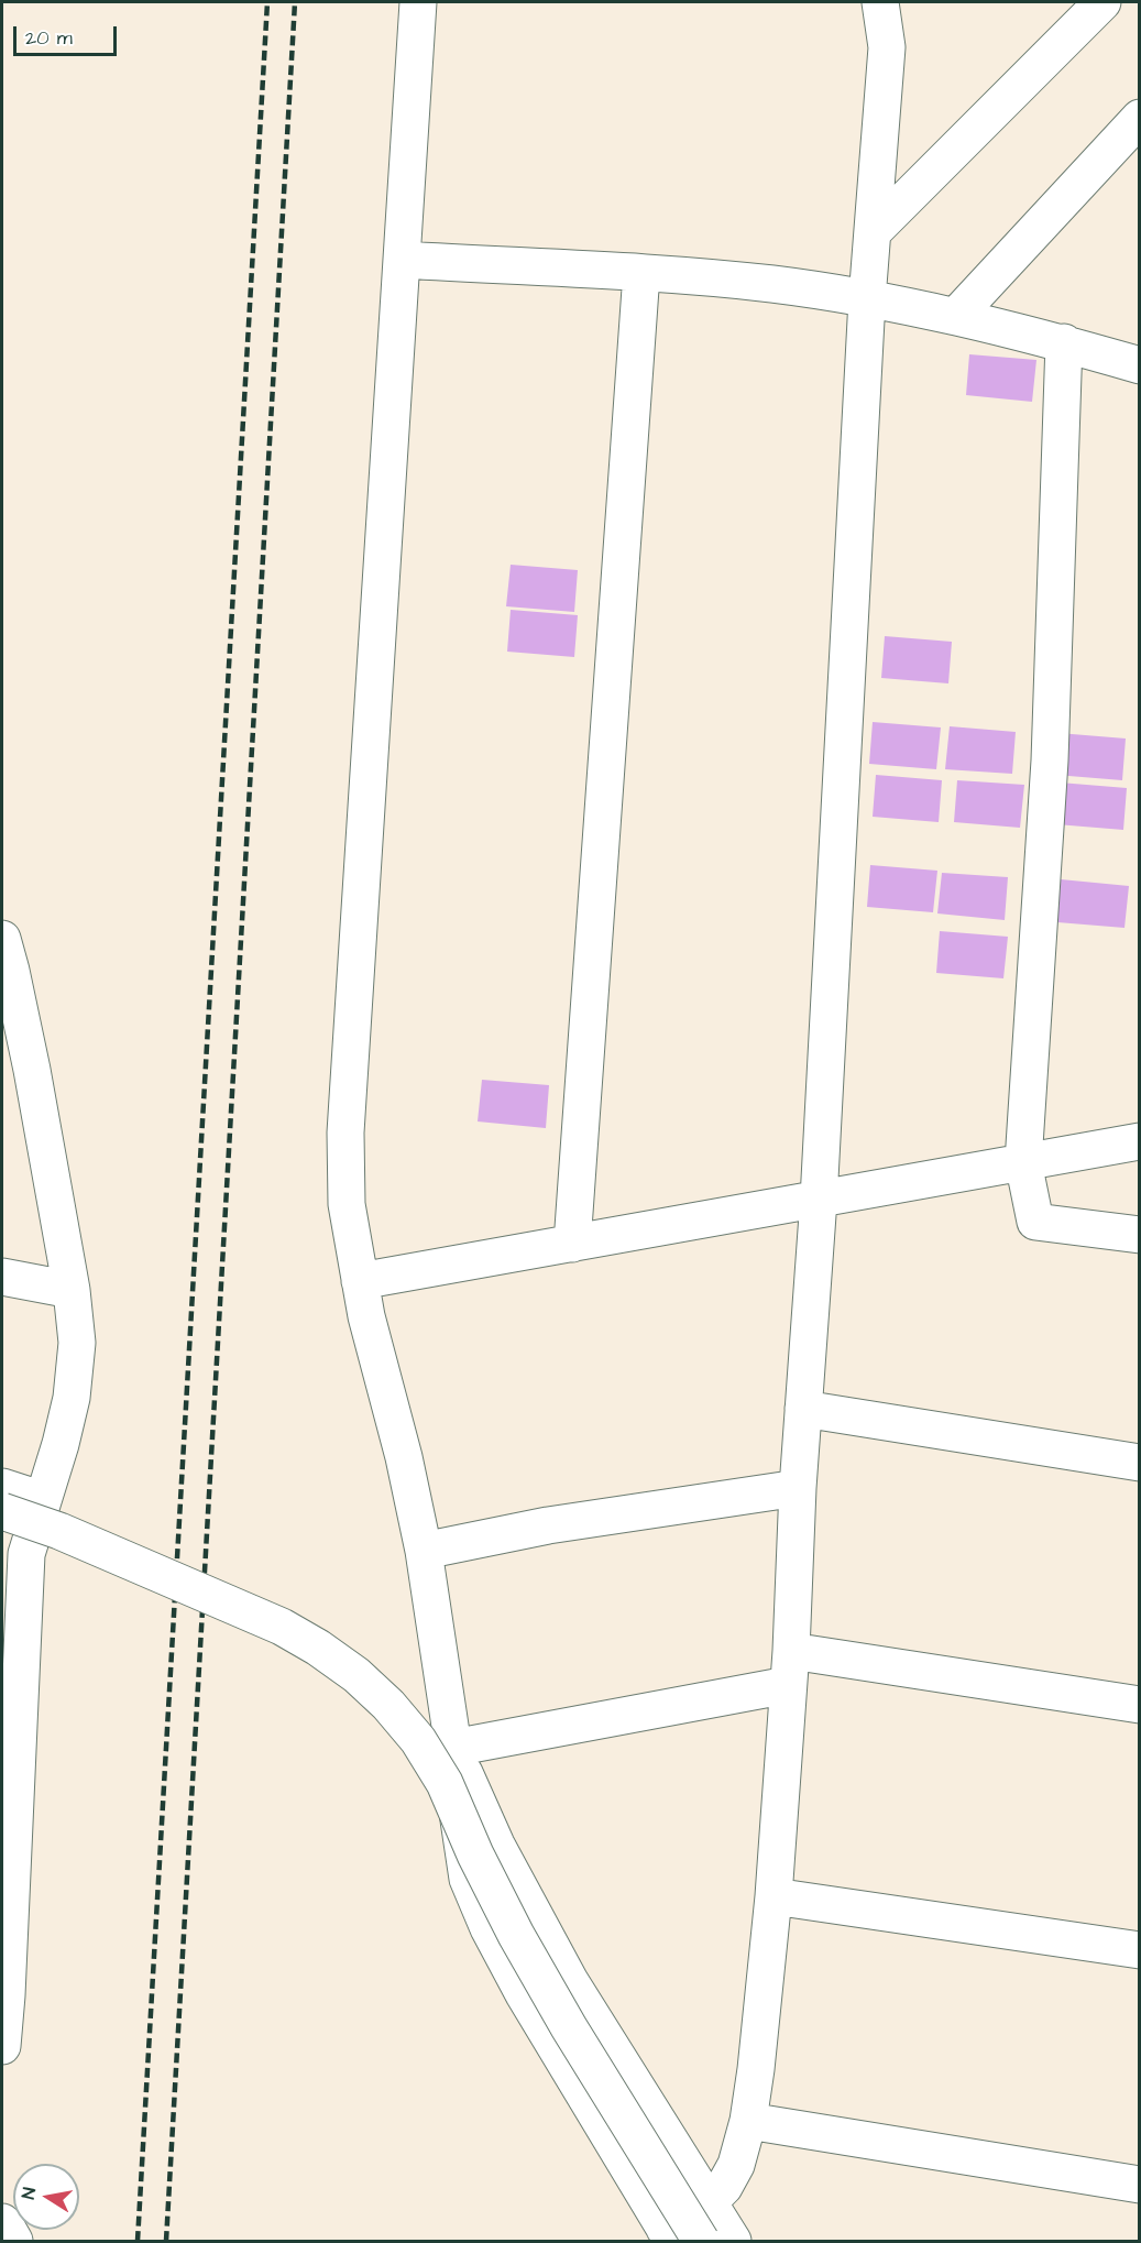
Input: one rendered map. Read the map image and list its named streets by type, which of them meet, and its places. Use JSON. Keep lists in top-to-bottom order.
{
  "scale_bar": "20 m",
  "north": "left"
}
